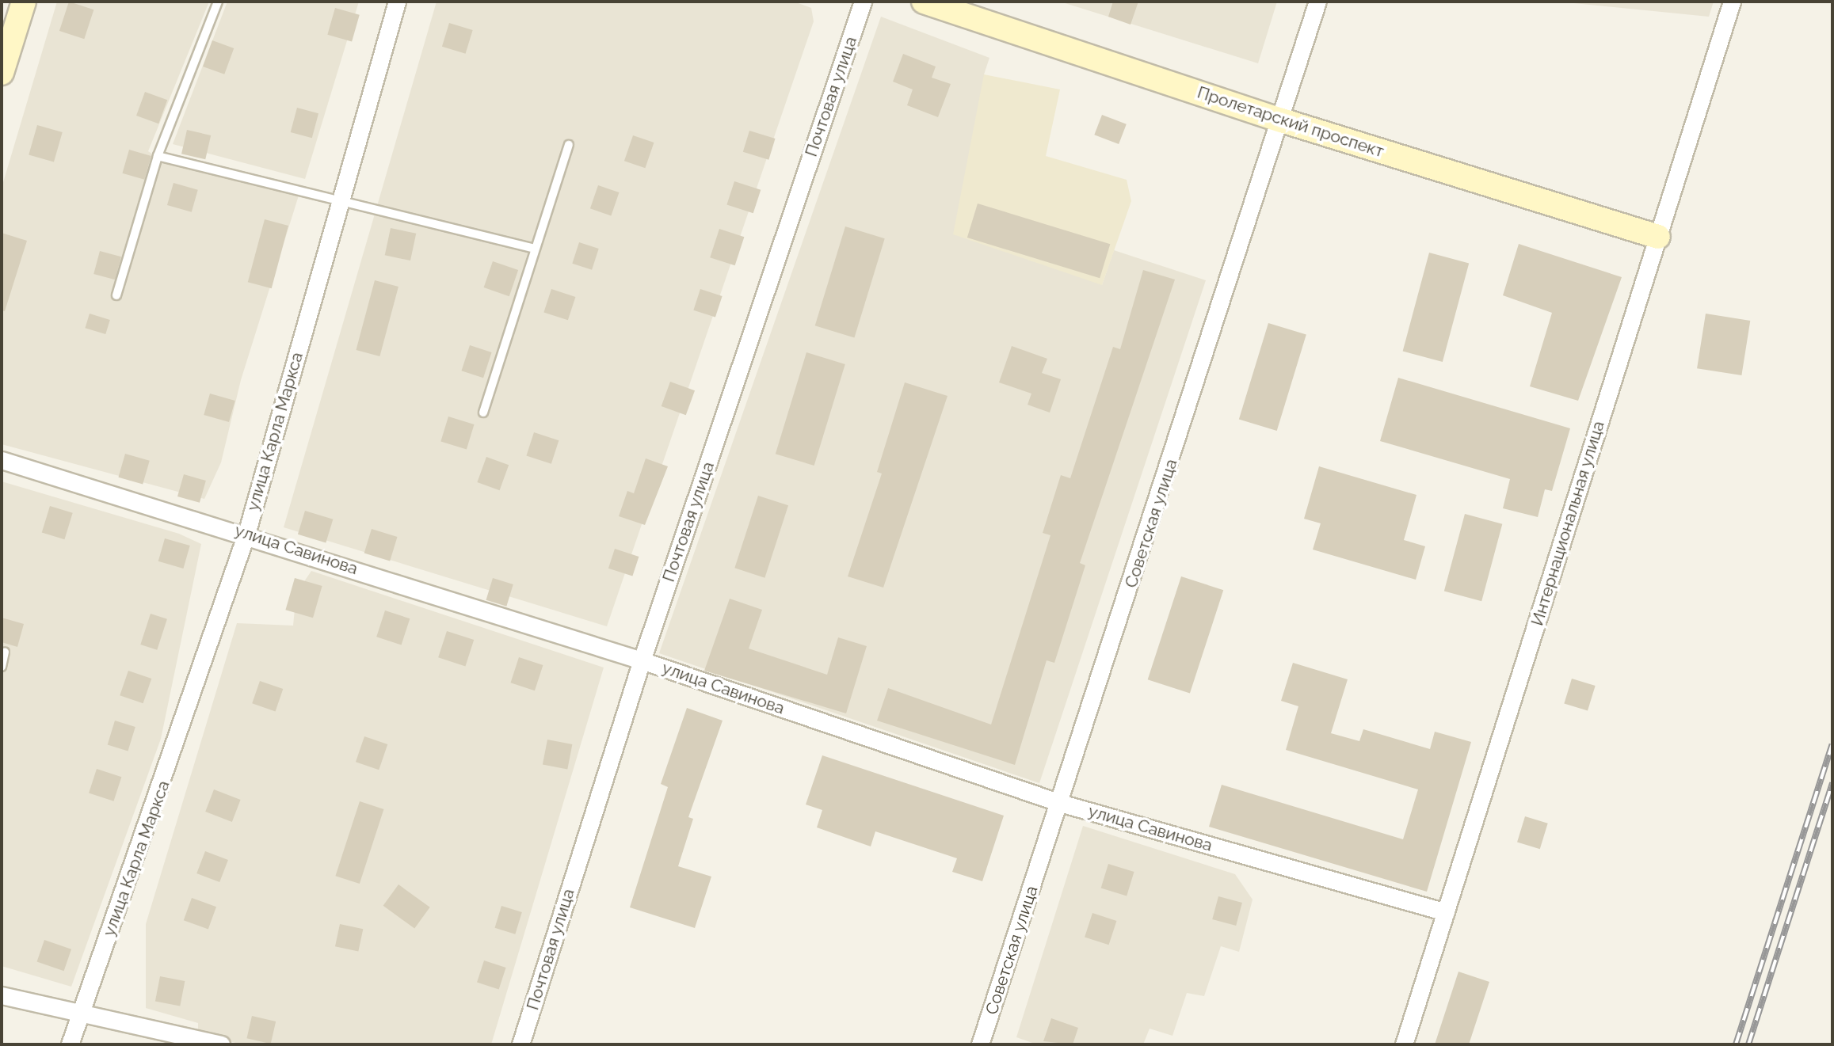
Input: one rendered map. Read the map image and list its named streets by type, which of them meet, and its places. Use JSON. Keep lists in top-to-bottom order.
{
  "streets": {
    "street": [
      "Почтовая улица",
      "Пролетарский проспект",
      "улица Карла Маркса",
      "Советская улица",
      "Интернациональная улица",
      "улица Савинова"
    ]
  },
  "crossings": [
    ["Почтовая улица", "улица Савинова"],
    ["Пролетарский проспект", "Советская улица"],
    ["Пролетарский проспект", "Интернациональная улица"],
    ["улица Карла Маркса", "улица Савинова"],
    ["Советская улица", "улица Савинова"],
    ["Интернациональная улица", "улица Савинова"]
  ]
}
